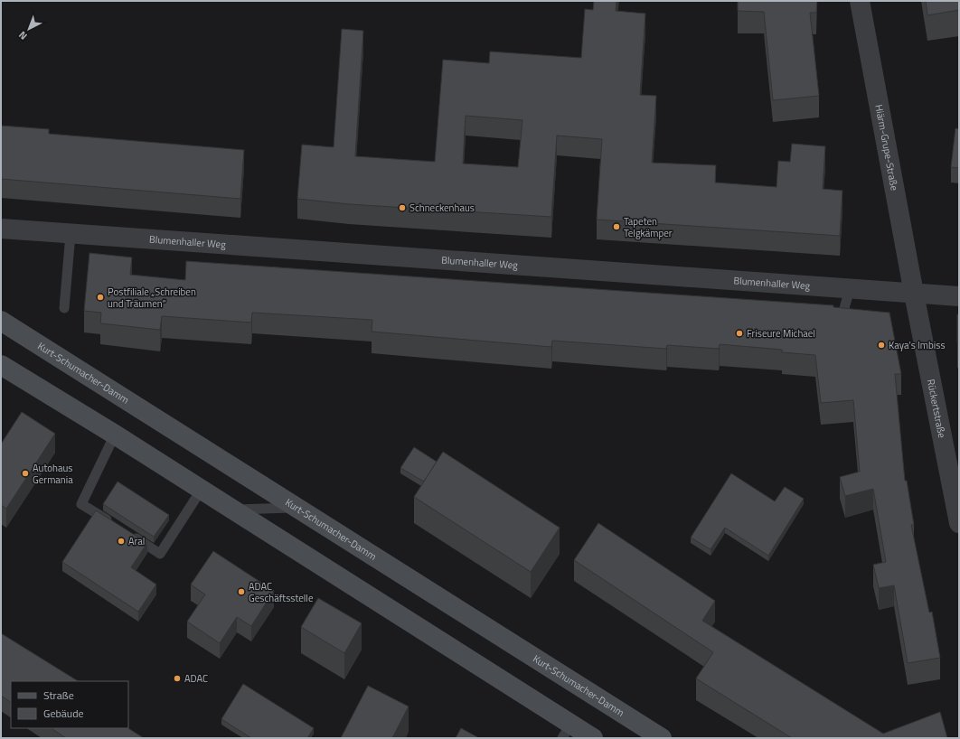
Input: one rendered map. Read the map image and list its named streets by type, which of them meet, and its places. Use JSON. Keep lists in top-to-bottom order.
{
  "streets": {
    "main road": ["Kurt-Schumacher-Damm"],
    "street": ["Hiärm-Grupe-Straße", "Blumenhaller Weg", "Rückertstraße"]
  },
  "crossings": [
    ["Hiärm-Grupe-Straße", "Blumenhaller Weg"],
    ["Hiärm-Grupe-Straße", "Rückertstraße"],
    ["Blumenhaller Weg", "Rückertstraße"]
  ],
  "places": [
    "Schneckenhaus",
    "Tapeten Telgkämper",
    "Postfiliale „Schreiben und Träumen“",
    "Friseure Michael",
    "Kaya's Imbiss",
    "Autohaus Germania",
    "Aral",
    "ADAC Geschäftsstelle",
    "ADAC"
  ],
  "legend": ["Straße", "Gebäude"],
  "north": "bottom left"
}
